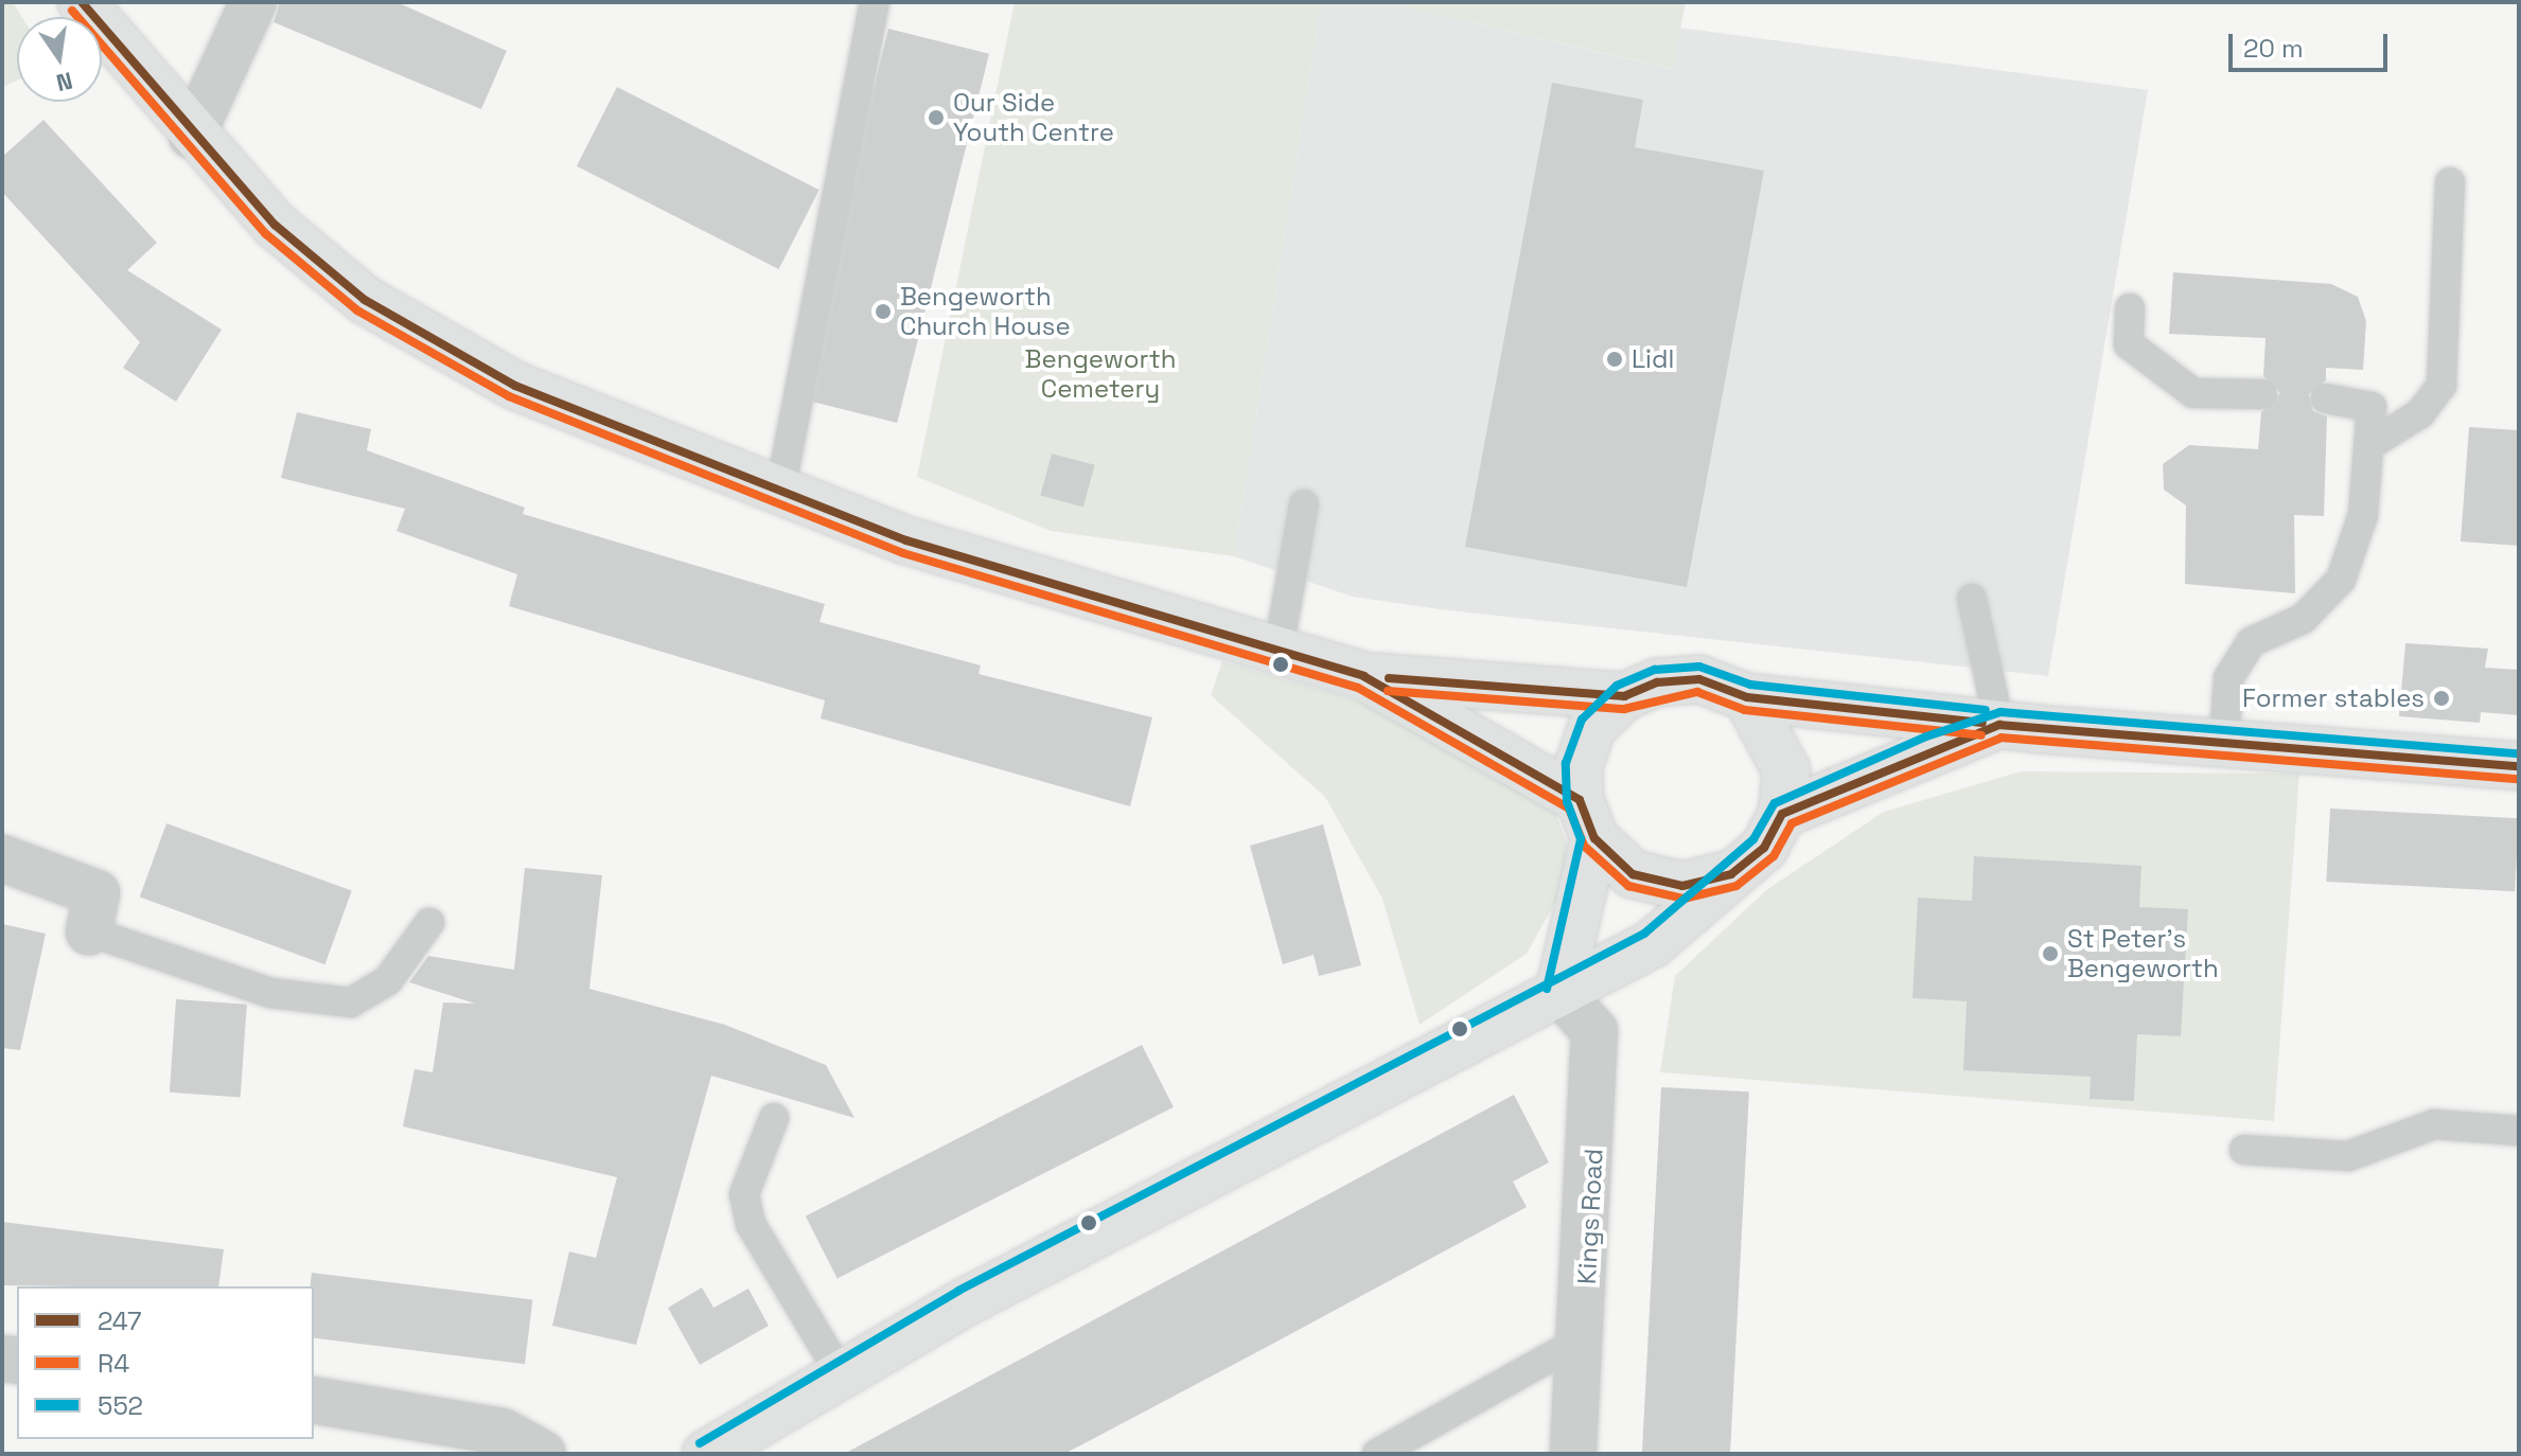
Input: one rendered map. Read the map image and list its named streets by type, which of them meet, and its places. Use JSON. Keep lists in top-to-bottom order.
{
  "streets": {
    "street": ["Kings Road"]
  },
  "parks": ["Bengeworth Cemetery"],
  "places": [
    "Our Side Youth Centre",
    "Bengeworth Church House",
    "Lidl",
    "Former stables",
    "St Peter's Bengeworth"
  ],
  "lines": ["transit line 247", "transit line R4", "transit line 552"],
  "legend": ["247", "R4", "552"],
  "scale_bar": "20 m",
  "north": "bottom"
}
